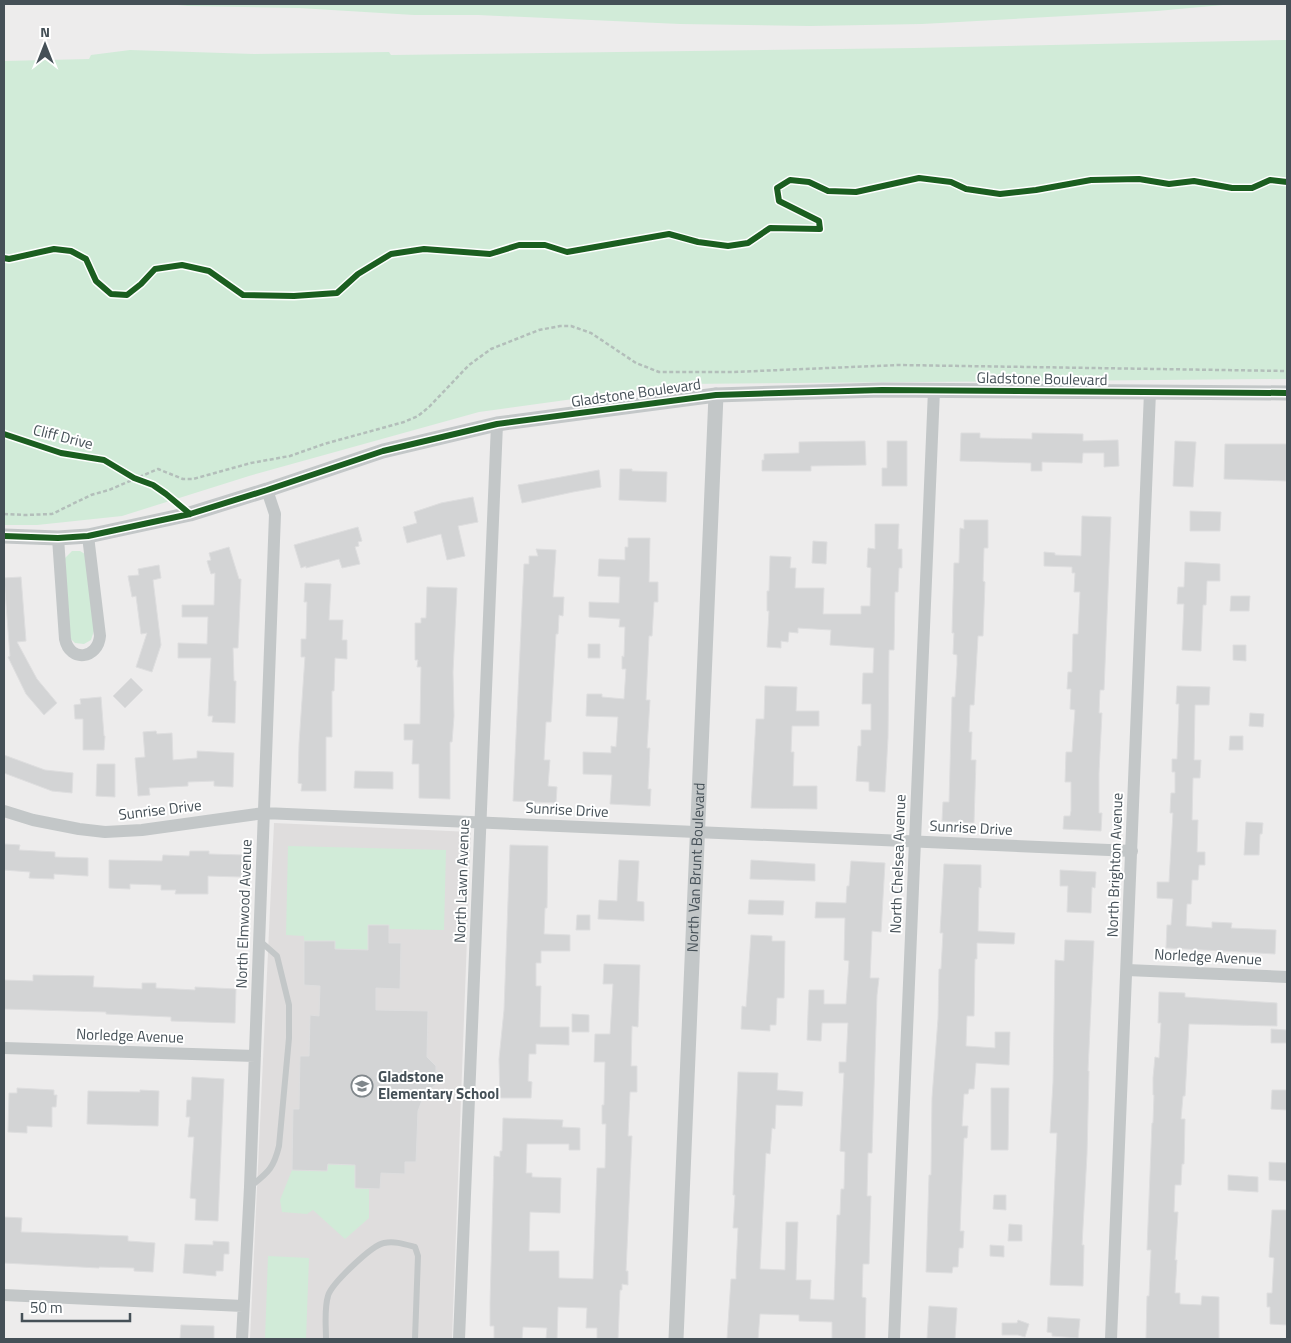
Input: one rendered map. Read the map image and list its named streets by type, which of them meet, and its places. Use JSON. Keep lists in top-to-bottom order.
{
  "streets": {
    "street": [
      "Gladstone Boulevard",
      "Sunrise Drive",
      "North Chelsea Avenue",
      "North Brighton Avenue",
      "North Van Brunt Boulevard",
      "North Lawn Avenue",
      "North Elmwood Avenue",
      "Norledge Avenue"
    ],
    "cycle path": ["Cliff Drive"]
  },
  "crossings": [
    ["Gladstone Boulevard", "North Chelsea Avenue"],
    ["Gladstone Boulevard", "North Brighton Avenue"],
    ["Gladstone Boulevard", "North Van Brunt Boulevard"],
    ["Gladstone Boulevard", "North Lawn Avenue"],
    ["Gladstone Boulevard", "North Elmwood Avenue"],
    ["Sunrise Drive", "North Chelsea Avenue"],
    ["Sunrise Drive", "North Brighton Avenue"],
    ["Sunrise Drive", "North Van Brunt Boulevard"],
    ["Sunrise Drive", "North Lawn Avenue"],
    ["Sunrise Drive", "North Elmwood Avenue"],
    ["North Brighton Avenue", "Norledge Avenue"],
    ["North Elmwood Avenue", "Norledge Avenue"]
  ],
  "places": {
    "school or university": ["Gladstone Elementary School"]
  },
  "scale_bar": "50 m",
  "north": "top"
}
